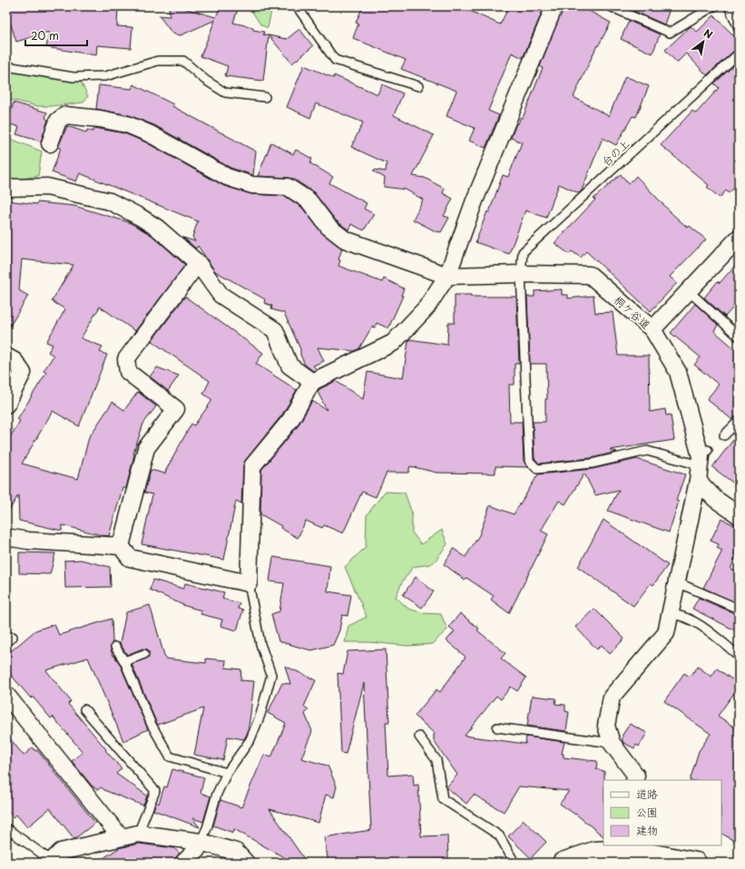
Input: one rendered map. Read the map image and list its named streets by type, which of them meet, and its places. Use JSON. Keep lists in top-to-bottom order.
{
  "streets": {
    "street": ["桐ケ谷道"],
    "lane": ["台の上"]
  },
  "crossings": [
    ["台の上", "桐ケ谷道"]
  ],
  "legend": ["道路", "公園", "建物"],
  "scale_bar": "20 m",
  "north": "top right"
}
